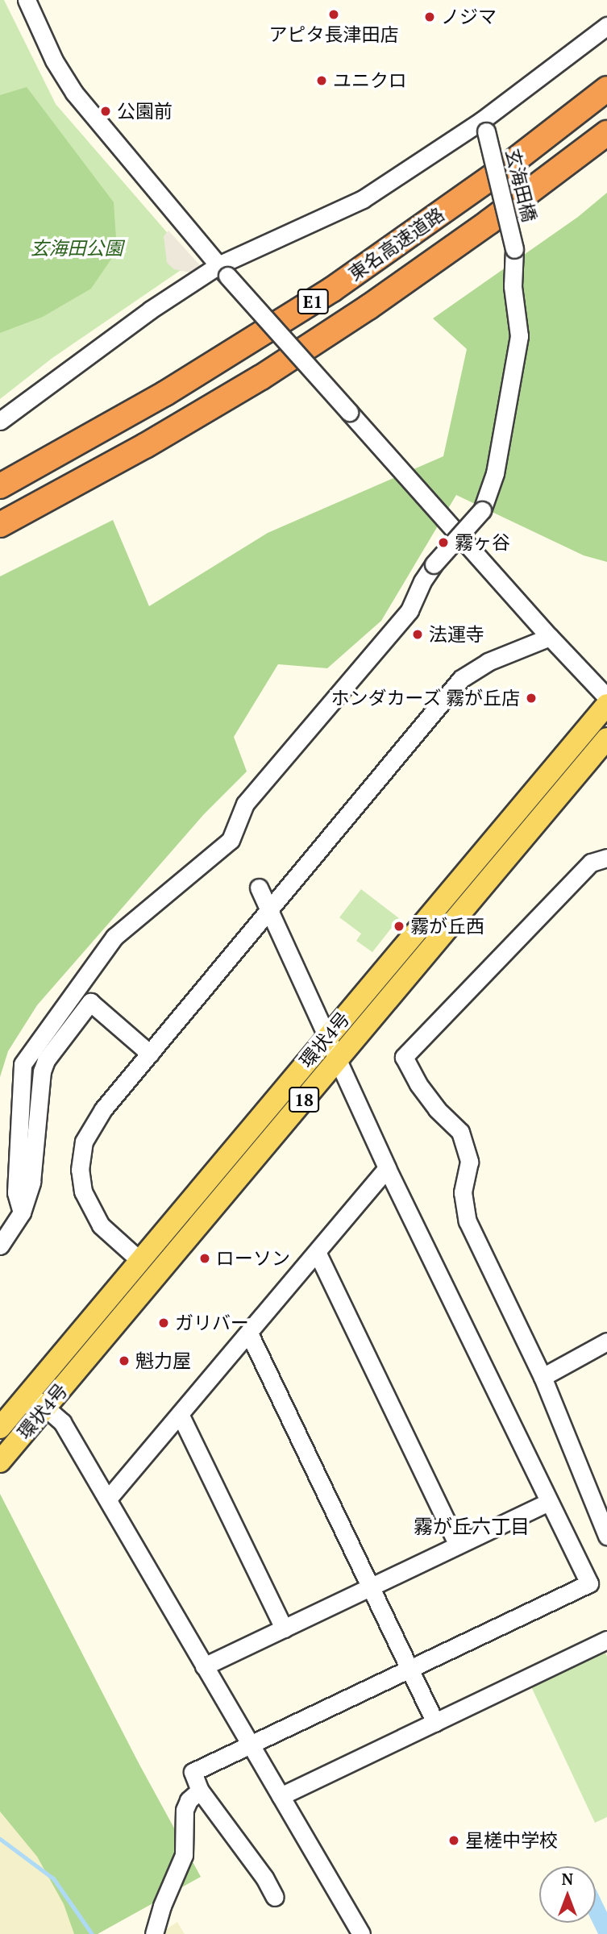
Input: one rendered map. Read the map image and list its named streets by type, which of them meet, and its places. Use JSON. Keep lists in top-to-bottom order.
{
  "streets": {
    "highway": ["東名高速道路", "E1"],
    "main road": ["環状4号", "18"],
    "street": ["玄海田橋"]
  },
  "districts": ["霧が丘六丁目"],
  "parks": ["玄海田公園"],
  "places": [
    "アピタ長津田店",
    "ノジマ",
    "ユニクロ",
    "公園前",
    "霧ヶ谷",
    "法運寺",
    "ホンダカーズ 霧が丘店",
    "霧が丘西",
    "ローソン",
    "ガリバー",
    "魁力屋",
    "星槎中学校"
  ],
  "north": "top"
}
